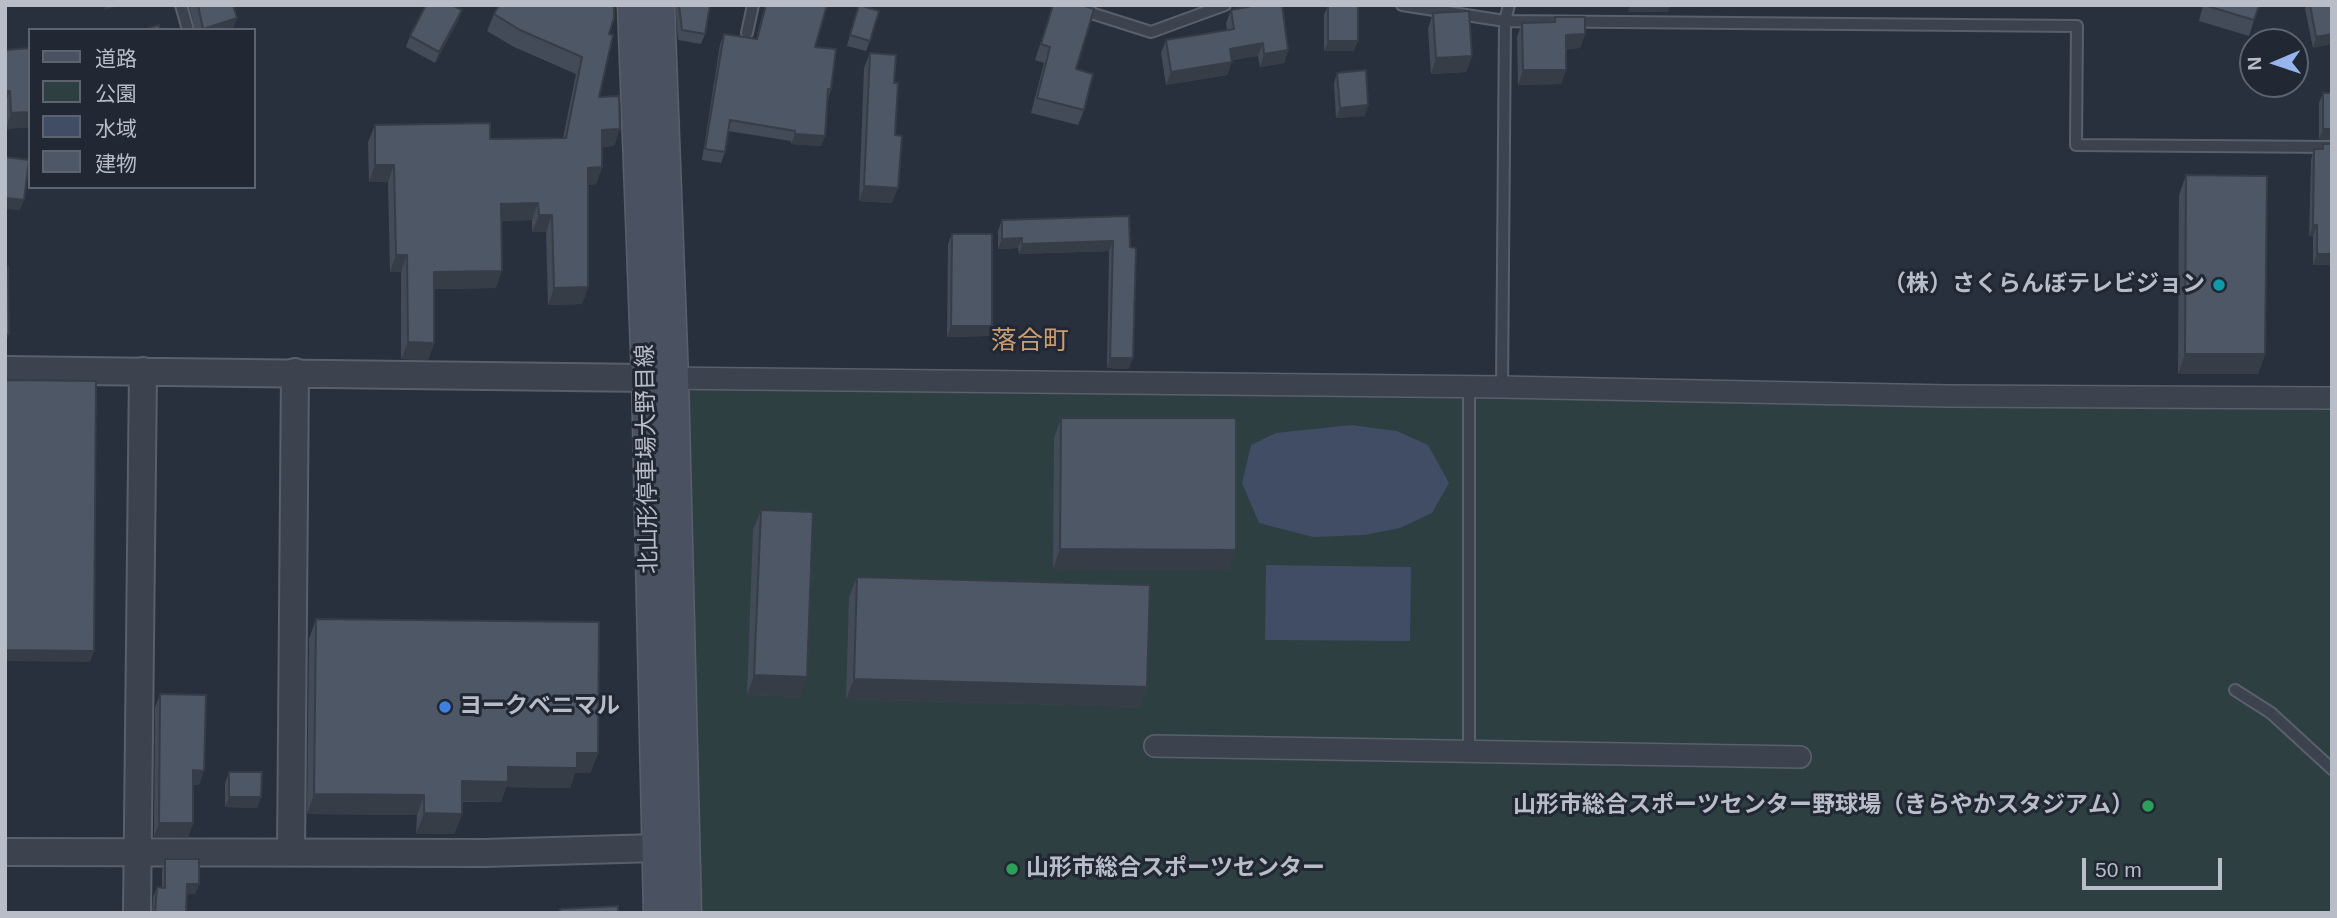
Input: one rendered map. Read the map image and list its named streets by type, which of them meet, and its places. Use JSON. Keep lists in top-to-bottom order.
{
  "streets": {
    "main road": ["北山形停車場大野目線"]
  },
  "districts": ["落合町"],
  "places": [
    "（株）さくらんぼテレビジョン",
    "ヨークベニマル",
    "山形市総合スポーツセンター野球場（きらやかスタジアム）",
    "山形市総合スポーツセンター"
  ],
  "legend": [
    "道路",
    "公園",
    "水域",
    "建物"
  ],
  "scale_bar": "50 m",
  "north": "left"
}
